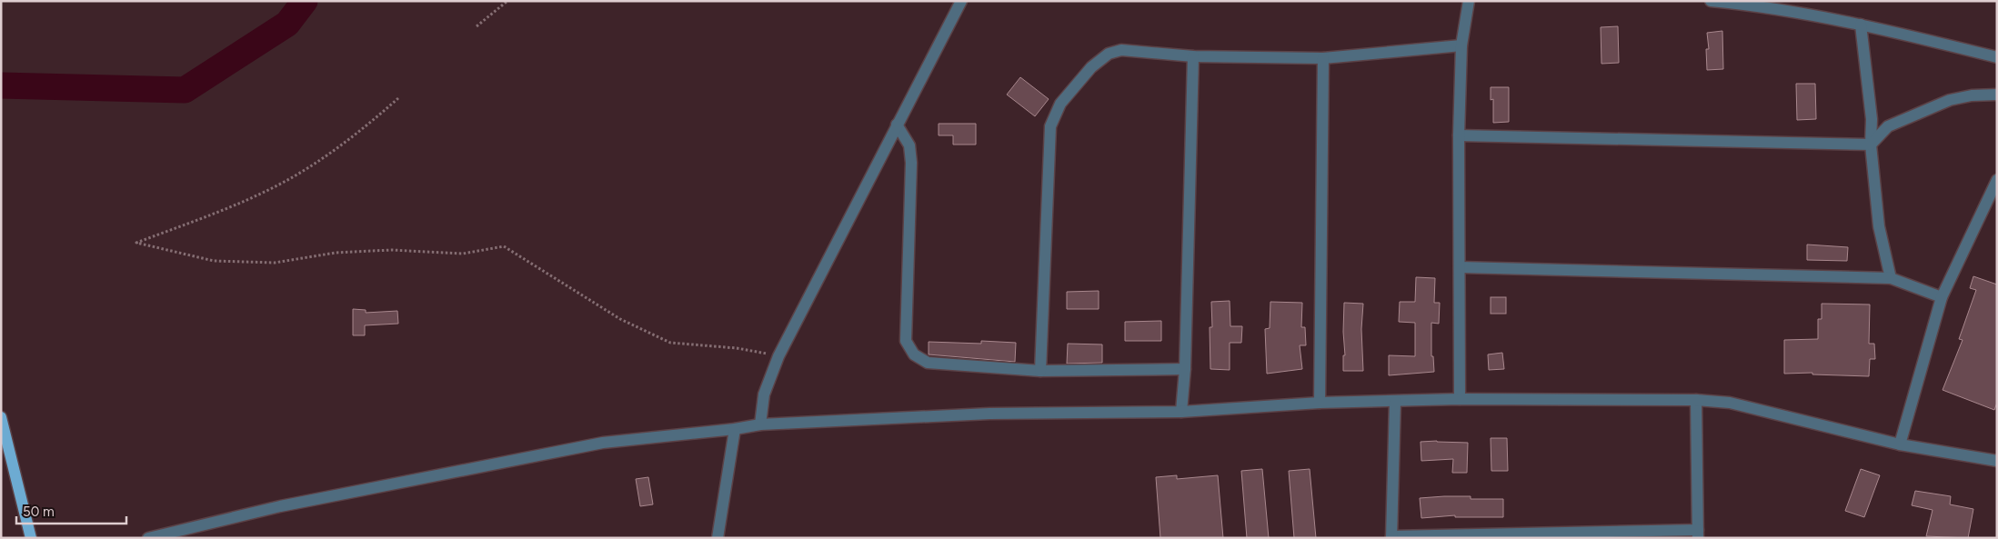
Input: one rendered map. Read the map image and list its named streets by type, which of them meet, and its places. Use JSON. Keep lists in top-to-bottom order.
{
  "scale_bar": "50 m"
}
